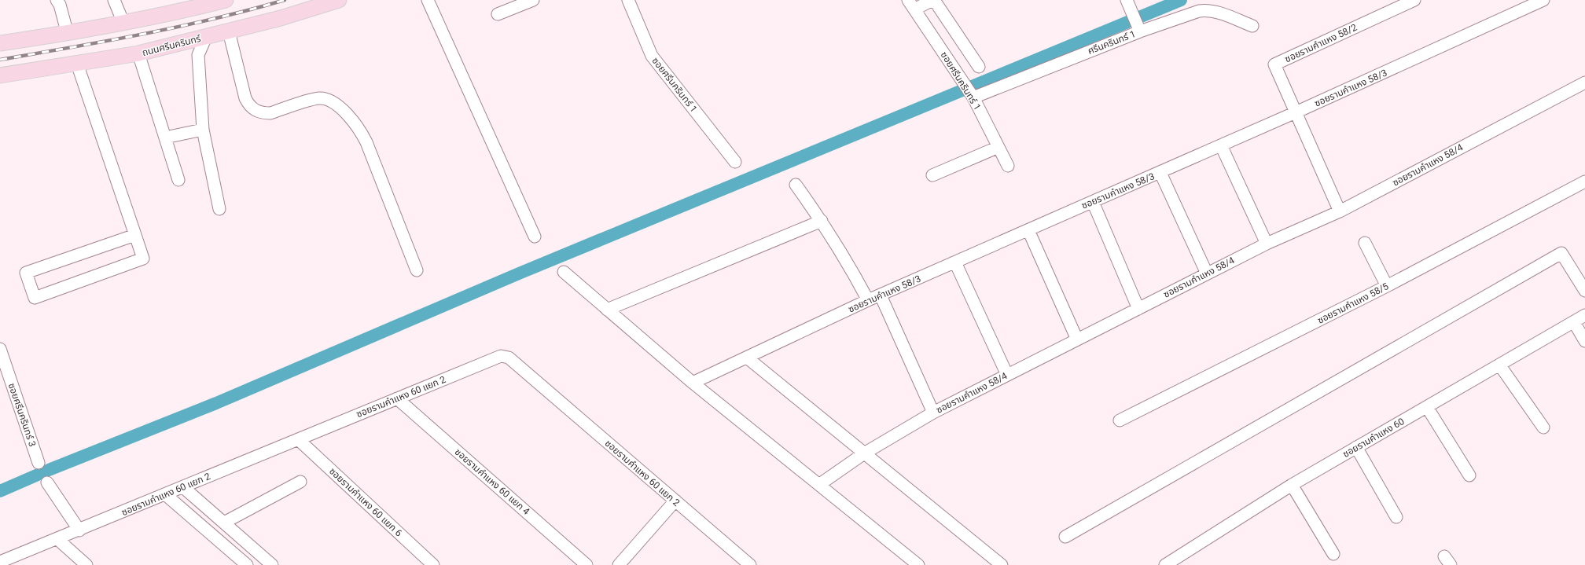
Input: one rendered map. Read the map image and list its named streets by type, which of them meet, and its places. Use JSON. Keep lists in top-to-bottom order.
{
  "streets": {
    "main road": ["ถนนศรีนครินทร์"],
    "street": [
      "ศรีนครินทร์ 1",
      "ซอยรามคำแหง 58/2",
      "ซอยศรีนครินทร์ 1",
      "ซอยรามคำแหง 58/3",
      "ซอยรามคำแหง 58/4",
      "ซอยรามคำแหง 58/5",
      "ซอยรามคำแหง 60 แยก 2",
      "ซอยศรีนครินทร์ 3",
      "ซอยรามคำแหง 60",
      "ซอยรามคำแหง 60 แยก 4",
      "ซอยรามคำแหง 60 แยก 6"
    ]
  },
  "crossings": [
    ["ศรีนครินทร์ 1", "ซอยศรีนครินทร์ 1"],
    ["ซอยรามคำแหง 58/2", "ซอยรามคำแหง 58/3"],
    ["ซอยรามคำแหง 60 แยก 2", "ซอยรามคำแหง 60 แยก 4"],
    ["ซอยรามคำแหง 60 แยก 2", "ซอยรามคำแหง 60 แยก 6"]
  ]
}
